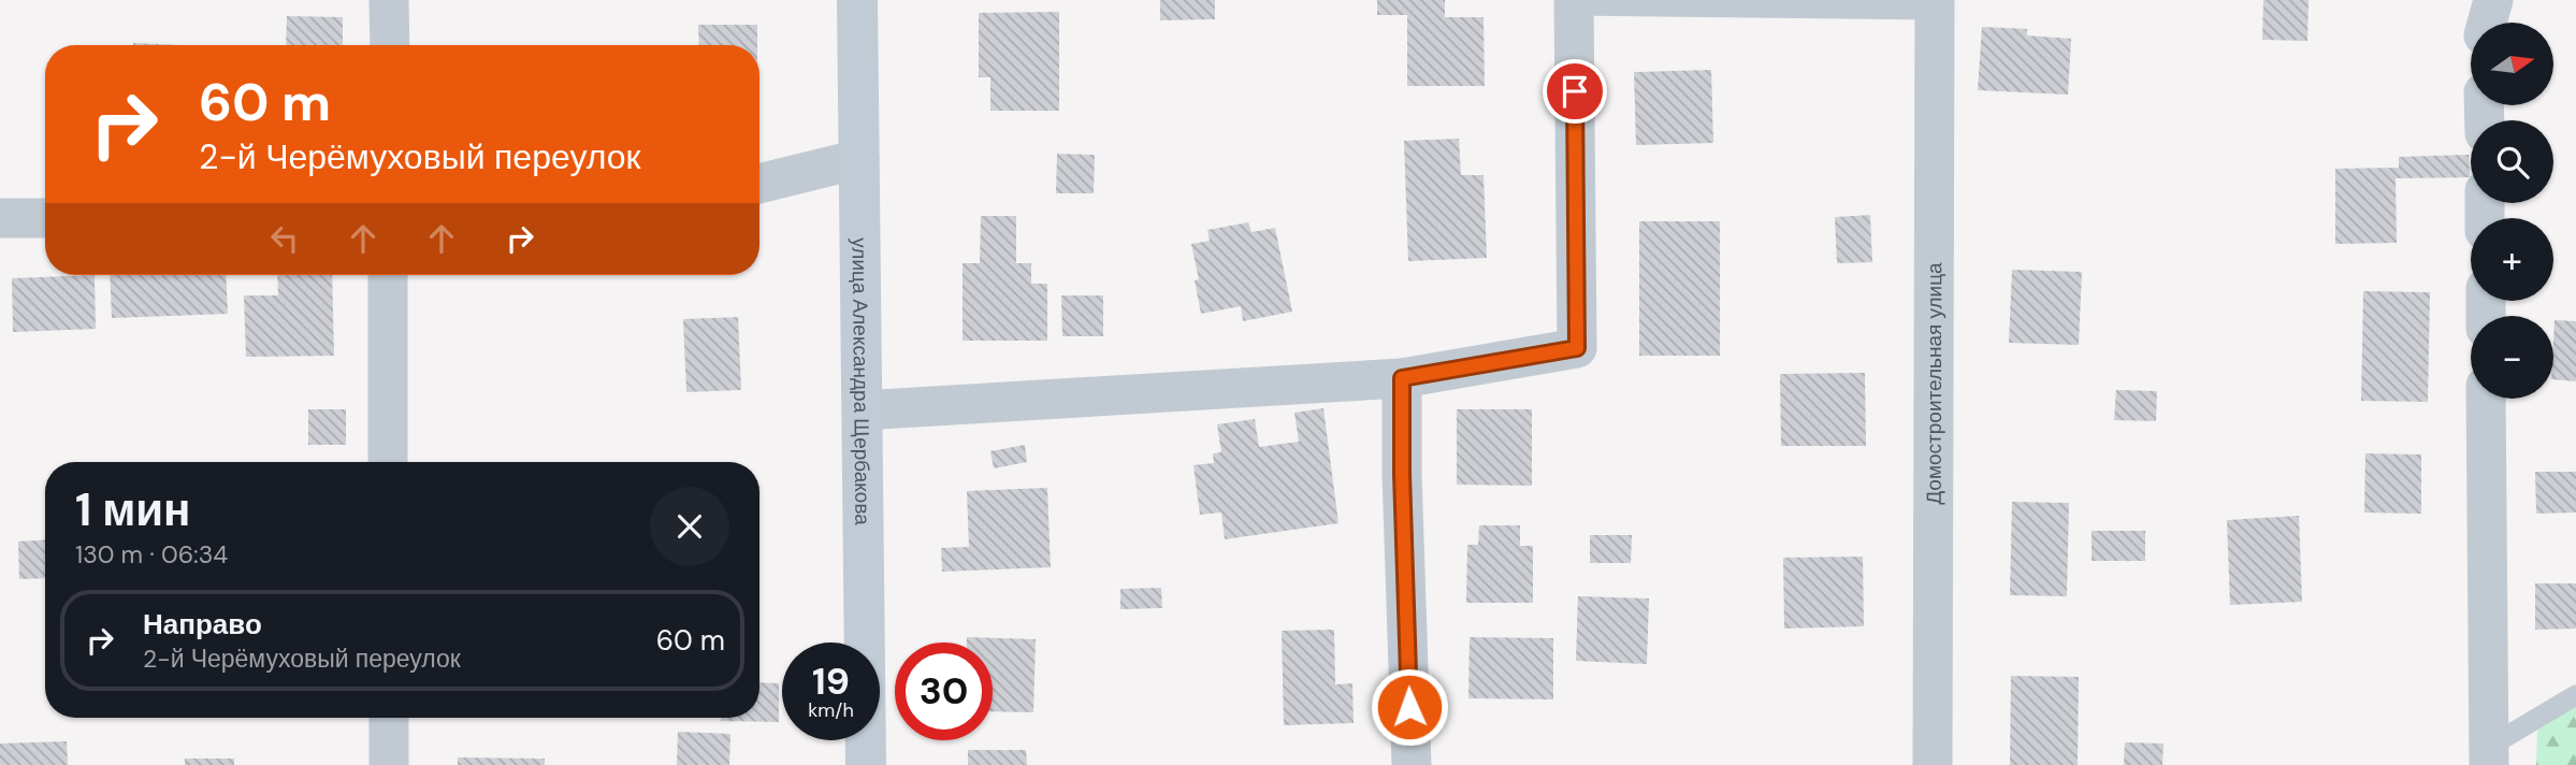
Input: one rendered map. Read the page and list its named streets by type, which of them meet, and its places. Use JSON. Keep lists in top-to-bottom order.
{
  "streets": {
    "street": ["улица Александра Щербакова", "Домостроительная улица"]
  },
  "north": "right",
  "page": {
    "map_buttons": ["+", "−"],
    "turn": ["60 m", "2-й Черёмуховый переулок"],
    "heading": ["1 мин", "130 m · 06:34"],
    "list": [
      {
        "name": "Направо",
        "note": "2-й Черёмуховый переулок",
        "value": "60 m"
      }
    ],
    "speed": "19 km/h",
    "limit": "30"
  }
}
